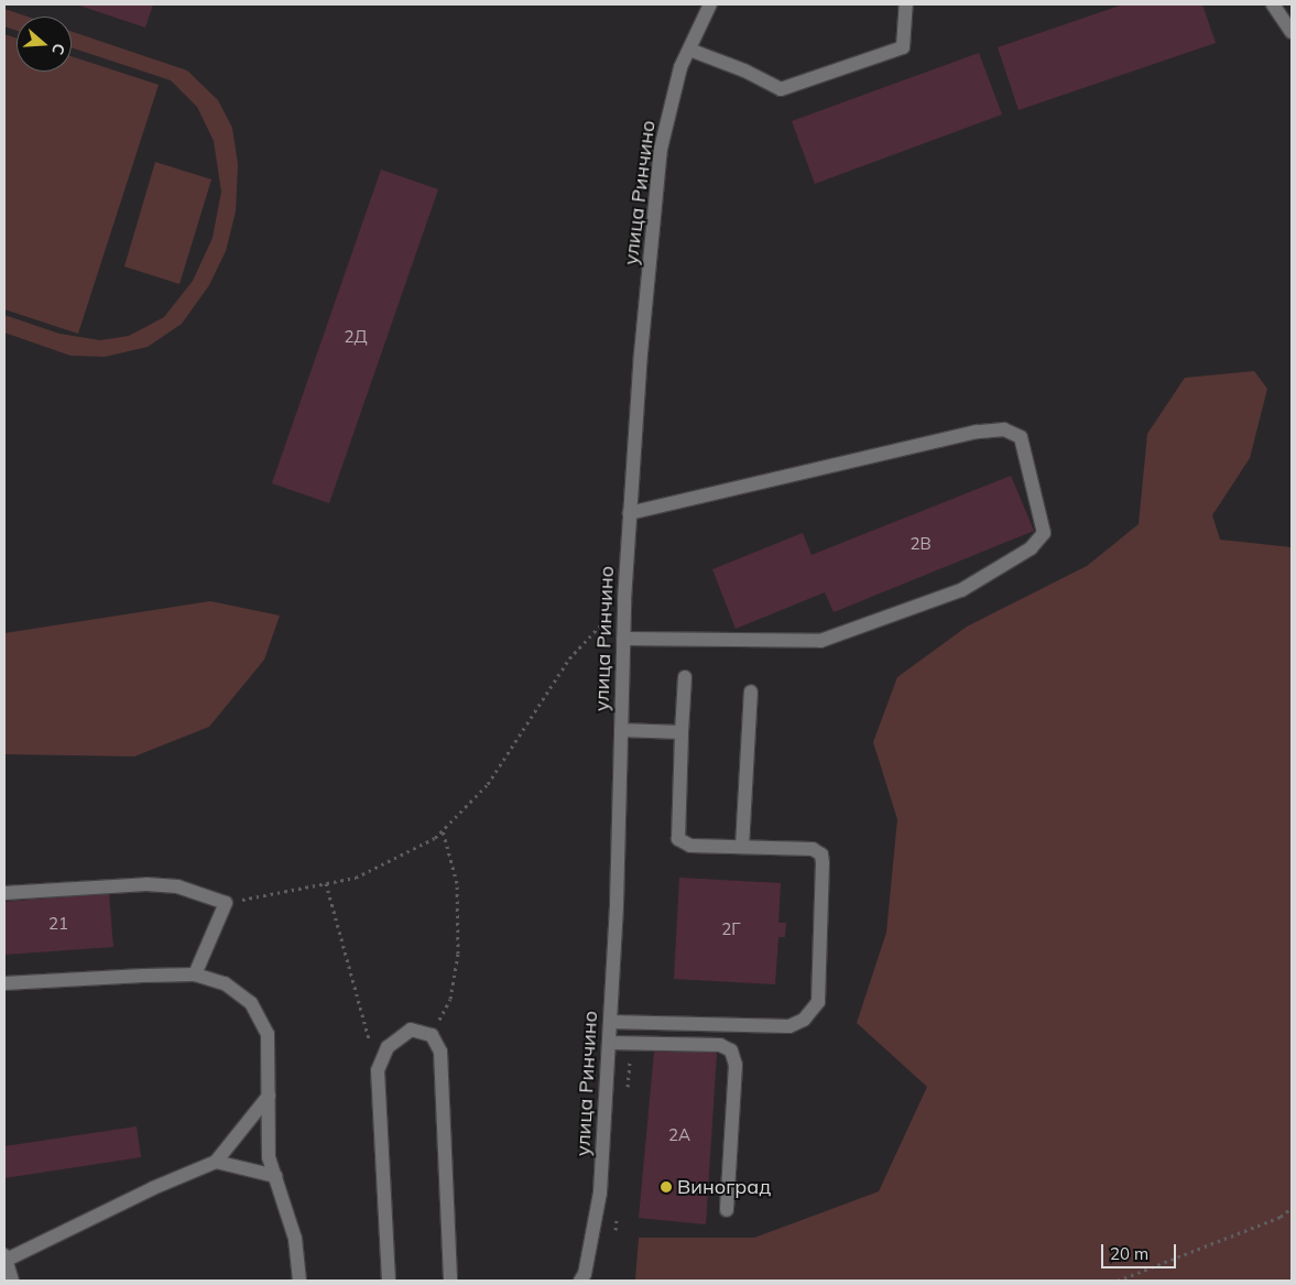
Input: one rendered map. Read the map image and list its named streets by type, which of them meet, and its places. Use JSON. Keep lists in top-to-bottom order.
{
  "streets": {
    "street": ["улица Ринчино"]
  },
  "places": ["Виноград"],
  "house_numbers": [
    "2Д",
    "2В",
    "21",
    "2Г",
    "2А"
  ],
  "scale_bar": "20 m",
  "north": "right"
}
